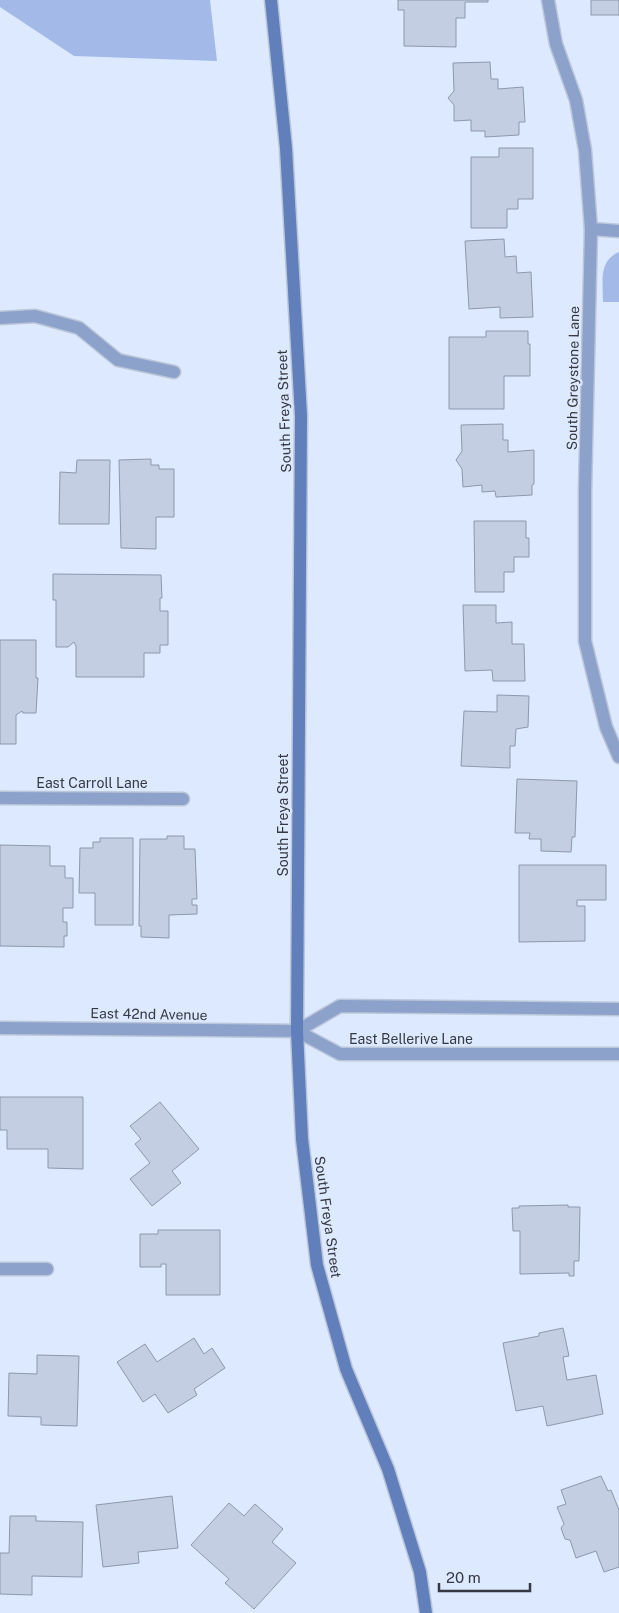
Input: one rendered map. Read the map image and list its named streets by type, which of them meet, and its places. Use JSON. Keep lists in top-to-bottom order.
{
  "streets": {
    "main road": ["South Freya Street"],
    "street": [
      "South Greystone Lane",
      "East Carroll Lane",
      "East 42nd Avenue",
      "East Bellerive Lane"
    ]
  },
  "crossings": [
    ["South Freya Street", "East 42nd Avenue"],
    ["South Freya Street", "East Bellerive Lane"],
    ["East 42nd Avenue", "East Bellerive Lane"]
  ],
  "scale_bar": "20 m"
}
